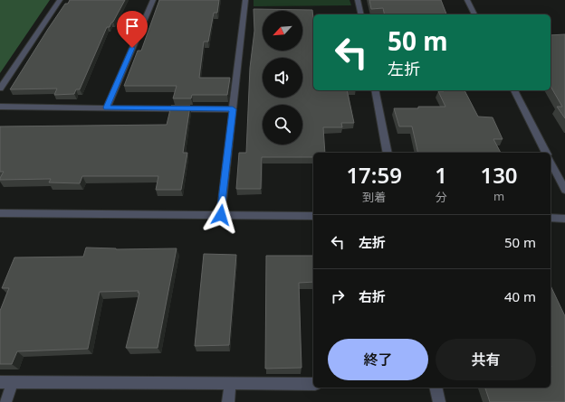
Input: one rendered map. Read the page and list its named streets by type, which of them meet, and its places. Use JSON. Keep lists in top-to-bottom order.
{
  "north": "bottom left",
  "page": {
    "turn": ["50 m", "左折"],
    "eta": [
      "17:59",
      "到着",
      "1",
      "分",
      "130",
      "m"
    ],
    "list": [
      {
        "name": "左折",
        "value": "50 m"
      },
      {
        "name": "右折",
        "value": "40 m"
      }
    ],
    "buttons": ["終了", "共有"]
  }
}
